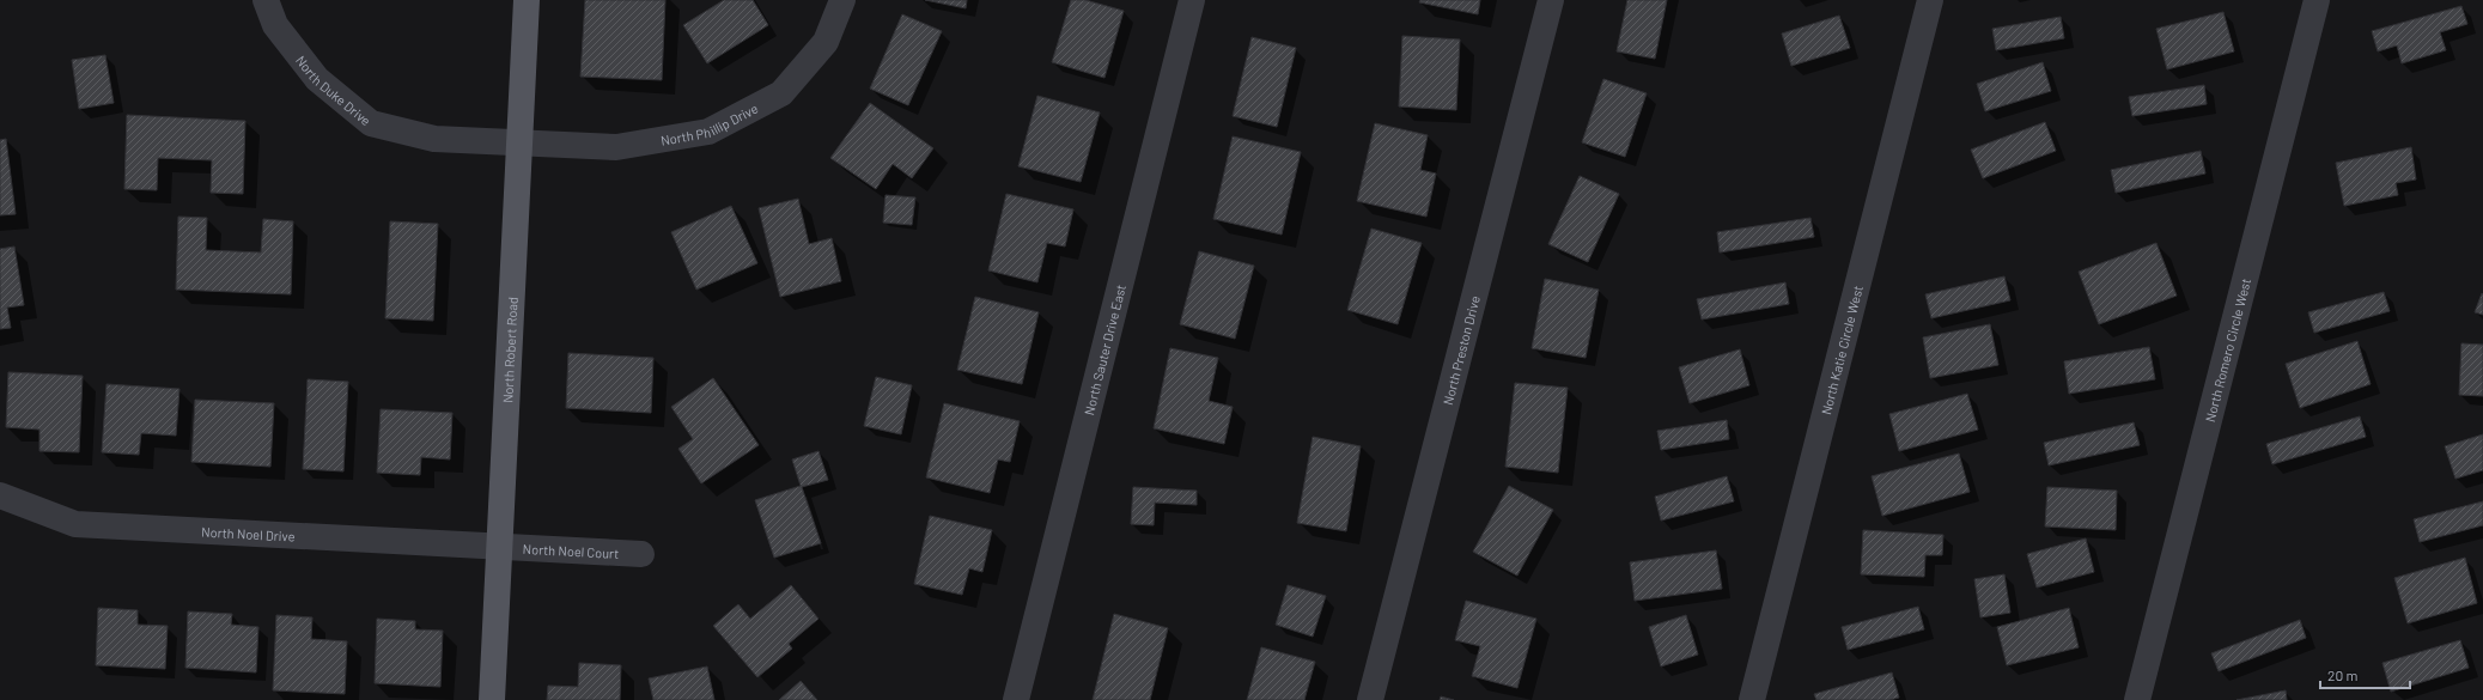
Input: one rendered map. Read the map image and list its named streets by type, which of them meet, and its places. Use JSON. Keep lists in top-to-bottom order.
{
  "streets": {
    "main road": ["North Robert Road"],
    "street": [
      "North Duke Drive",
      "North Phillip Drive",
      "North Sauter Drive East",
      "North Preston Drive",
      "North Katie Circle West",
      "North Romero Circle West",
      "North Noel Drive",
      "North Noel Court"
    ]
  },
  "crossings": [
    ["North Duke Drive", "North Phillip Drive"],
    ["North Duke Drive", "North Robert Road"],
    ["North Phillip Drive", "North Robert Road"],
    ["North Robert Road", "North Noel Drive"],
    ["North Robert Road", "North Noel Court"],
    ["North Noel Drive", "North Noel Court"]
  ],
  "scale_bar": "20 m"
}
